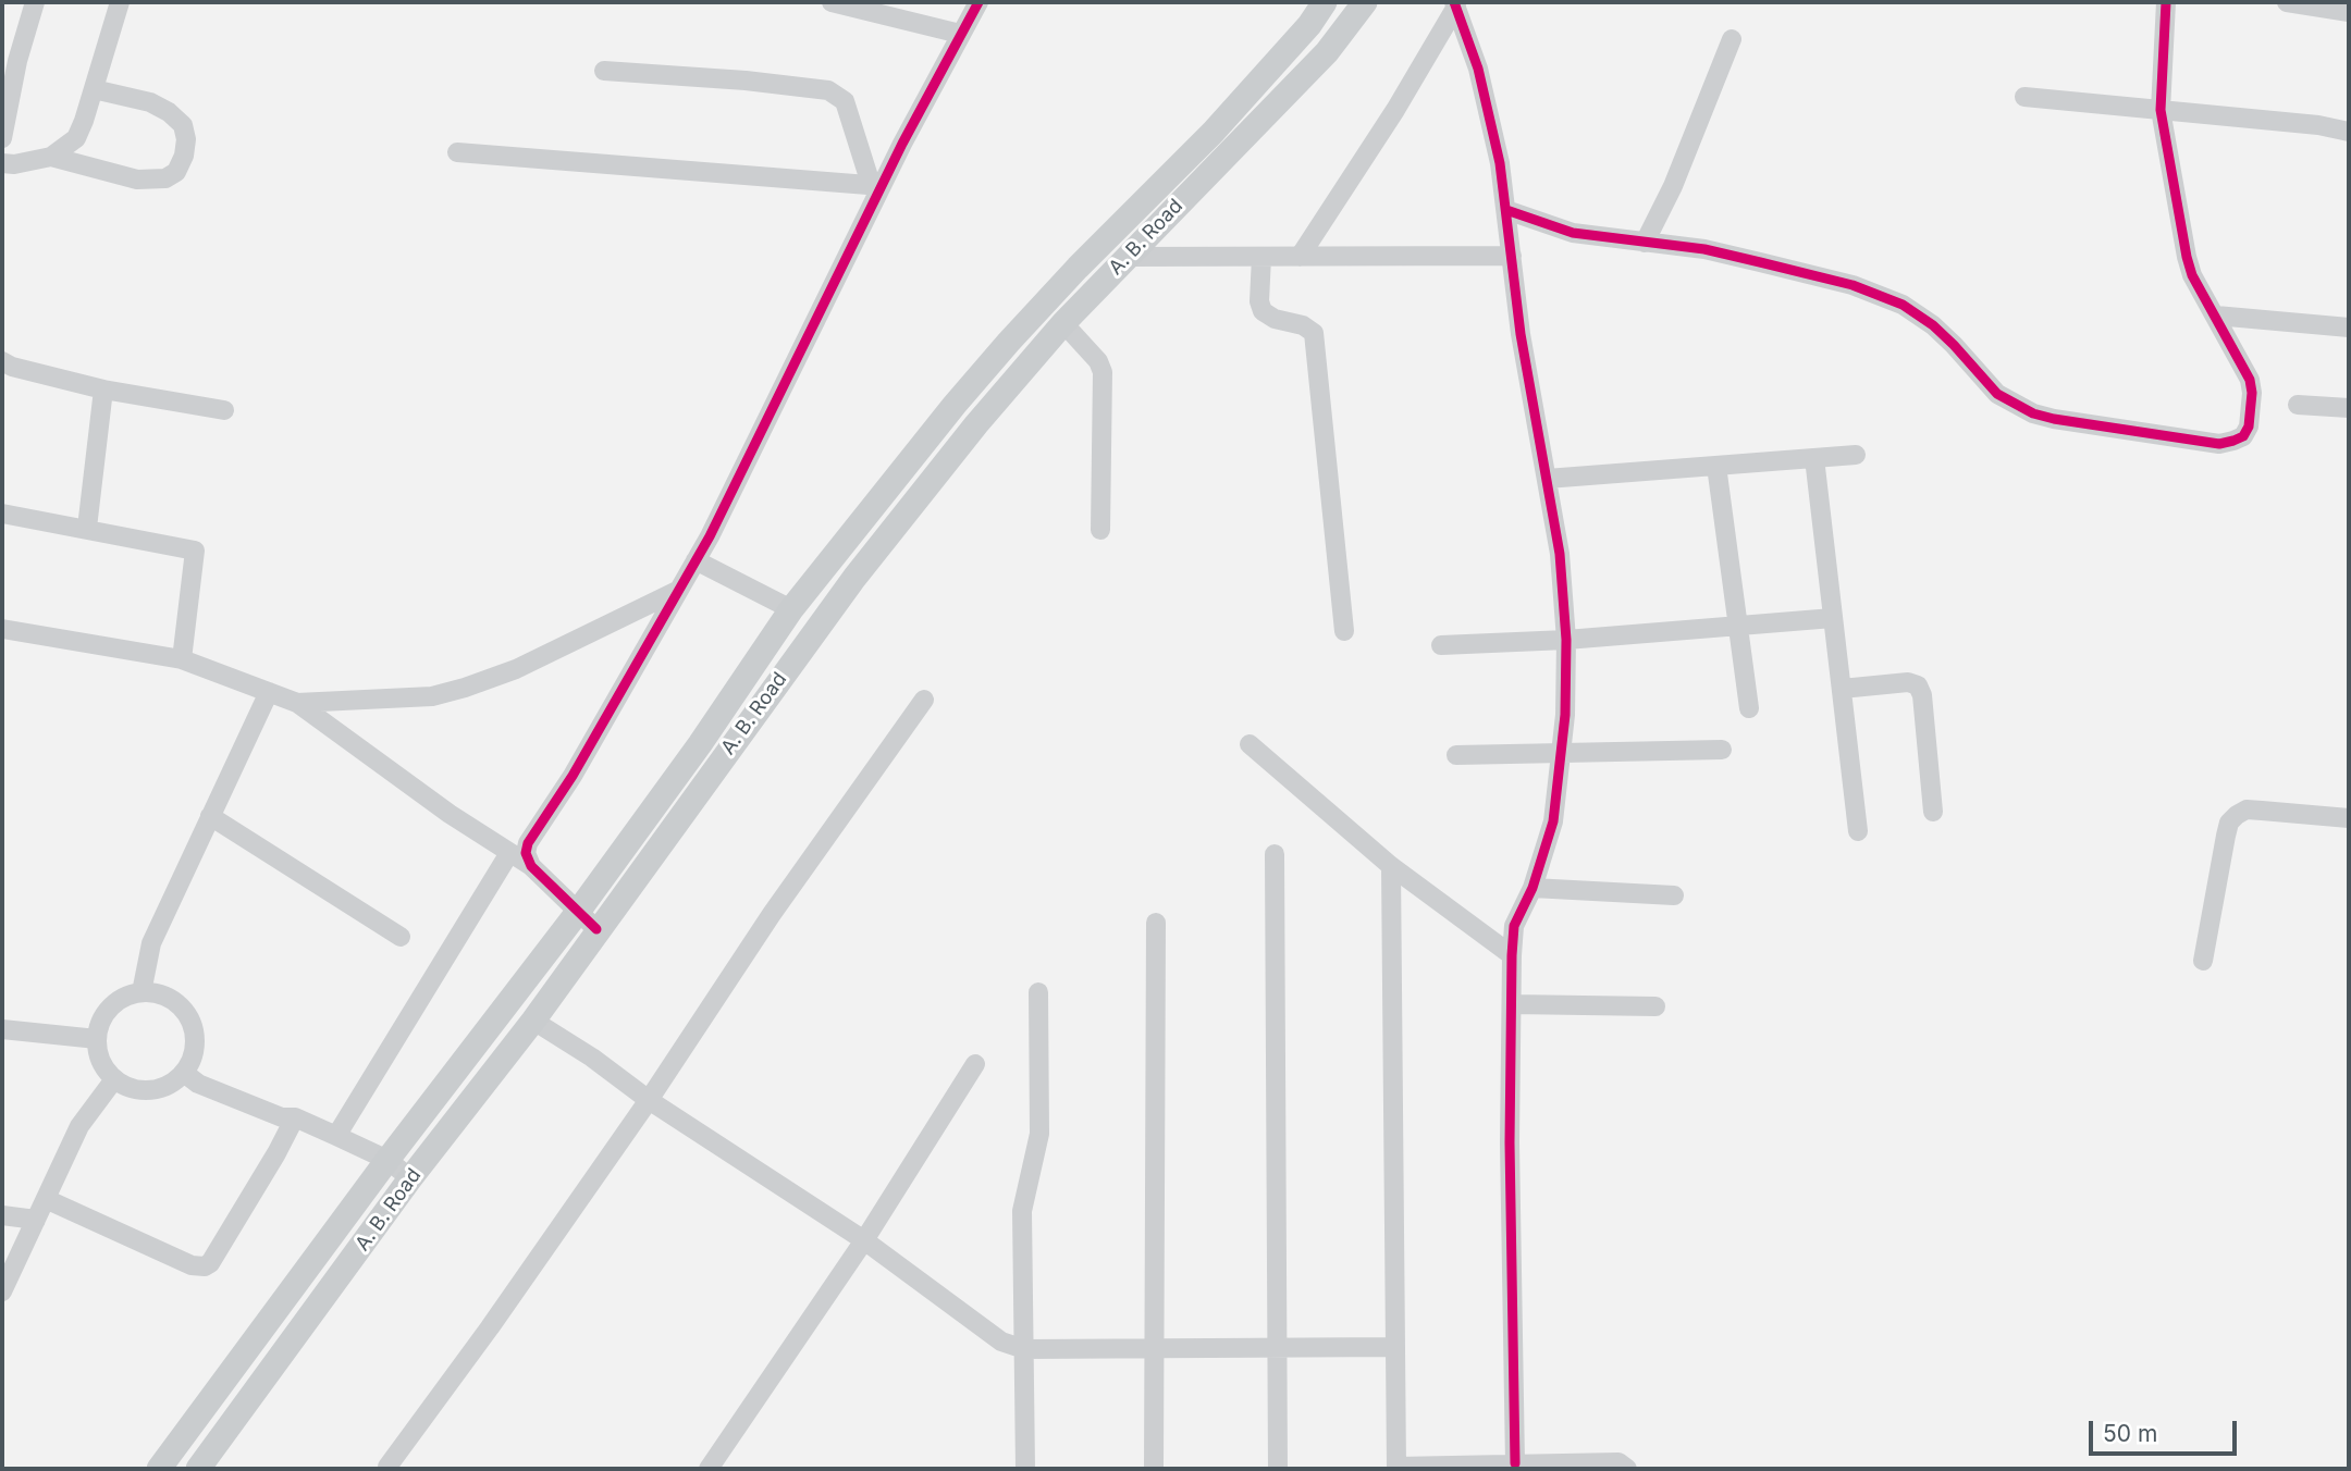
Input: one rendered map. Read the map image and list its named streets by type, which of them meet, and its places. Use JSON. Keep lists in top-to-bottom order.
{
  "streets": {
    "main road": ["A. B. Road"]
  },
  "scale_bar": "50 m"
}
